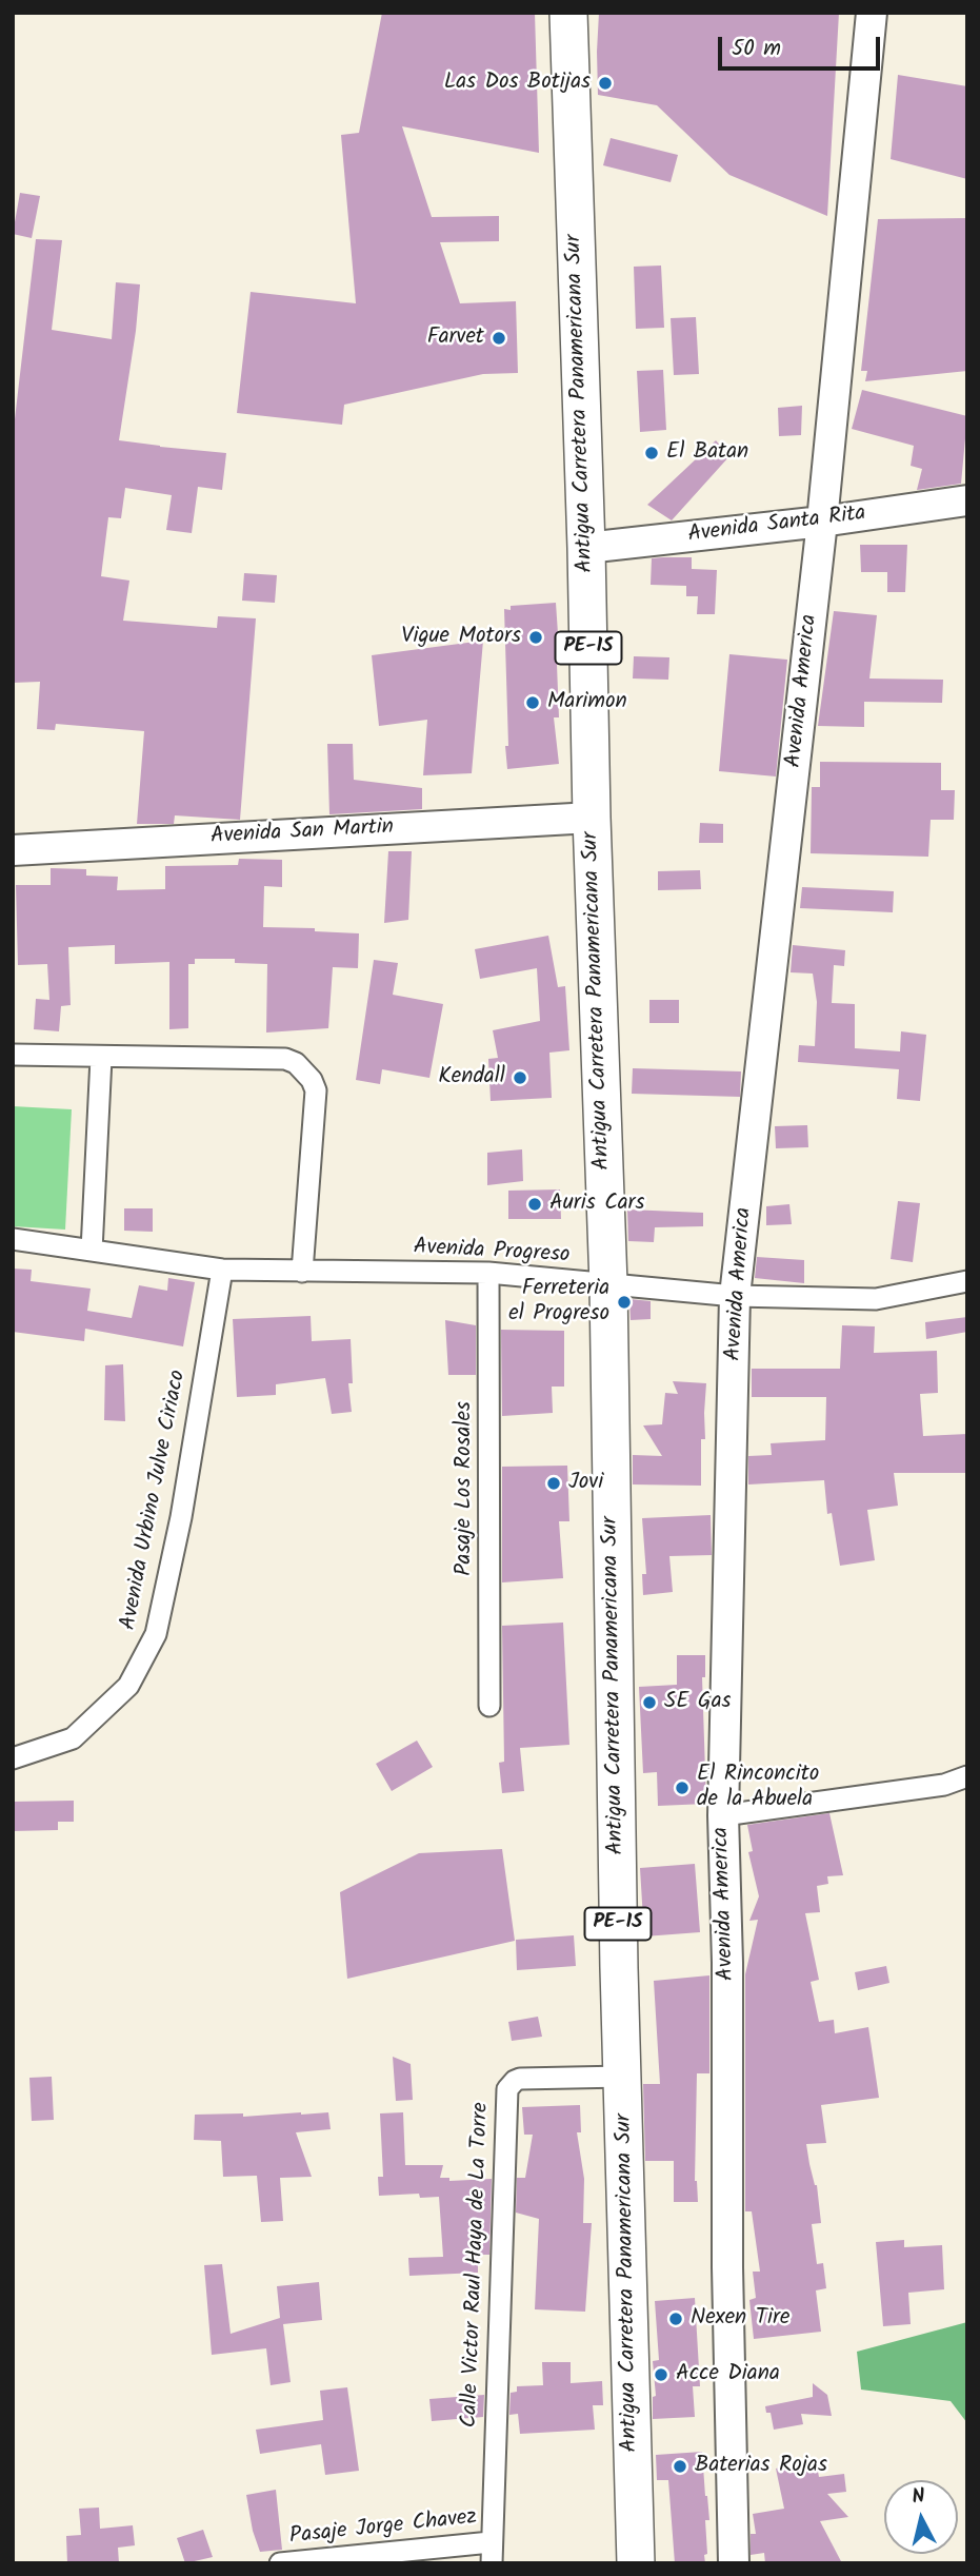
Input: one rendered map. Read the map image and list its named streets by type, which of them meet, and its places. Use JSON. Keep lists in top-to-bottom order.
{
  "streets": {
    "highway": ["Antigua Carretera Panamericana Sur", "PE-1S"],
    "street": [
      "Avenida Santa Rita",
      "Avenida America",
      "Avenida San Martin",
      "Avenida Progreso",
      "Pasaje Los Rosales",
      "Avenida Urbino Julve Ciriaco",
      "Calle Victor Raul Haya de La Torre",
      "Pasaje Jorge Chavez"
    ]
  },
  "crossings": [
    ["Antigua Carretera Panamericana Sur", "Avenida Santa Rita"],
    ["Antigua Carretera Panamericana Sur", "Avenida San Martin"],
    ["Antigua Carretera Panamericana Sur", "Avenida Progreso"],
    ["Antigua Carretera Panamericana Sur", "Calle Victor Raul Haya de La Torre"],
    ["Avenida Santa Rita", "Avenida America"],
    ["Avenida America", "Avenida Progreso"],
    ["Avenida Progreso", "Pasaje Los Rosales"],
    ["Avenida Progreso", "Avenida Urbino Julve Ciriaco"],
    ["Calle Victor Raul Haya de La Torre", "Pasaje Jorge Chavez"]
  ],
  "places": [
    "Las Dos Botijas",
    "Farvet",
    "El Batan",
    "Vigue Motors",
    "Marimon",
    "Kendall",
    "Auris Cars",
    "Ferreteria el Progreso",
    "Jovi",
    "SE Gas",
    "El Rinconcito de la Abuela",
    "Nexen Tire",
    "Acce Diana",
    "Baterias Rojas"
  ],
  "scale_bar": "50 m",
  "north": "top"
}
